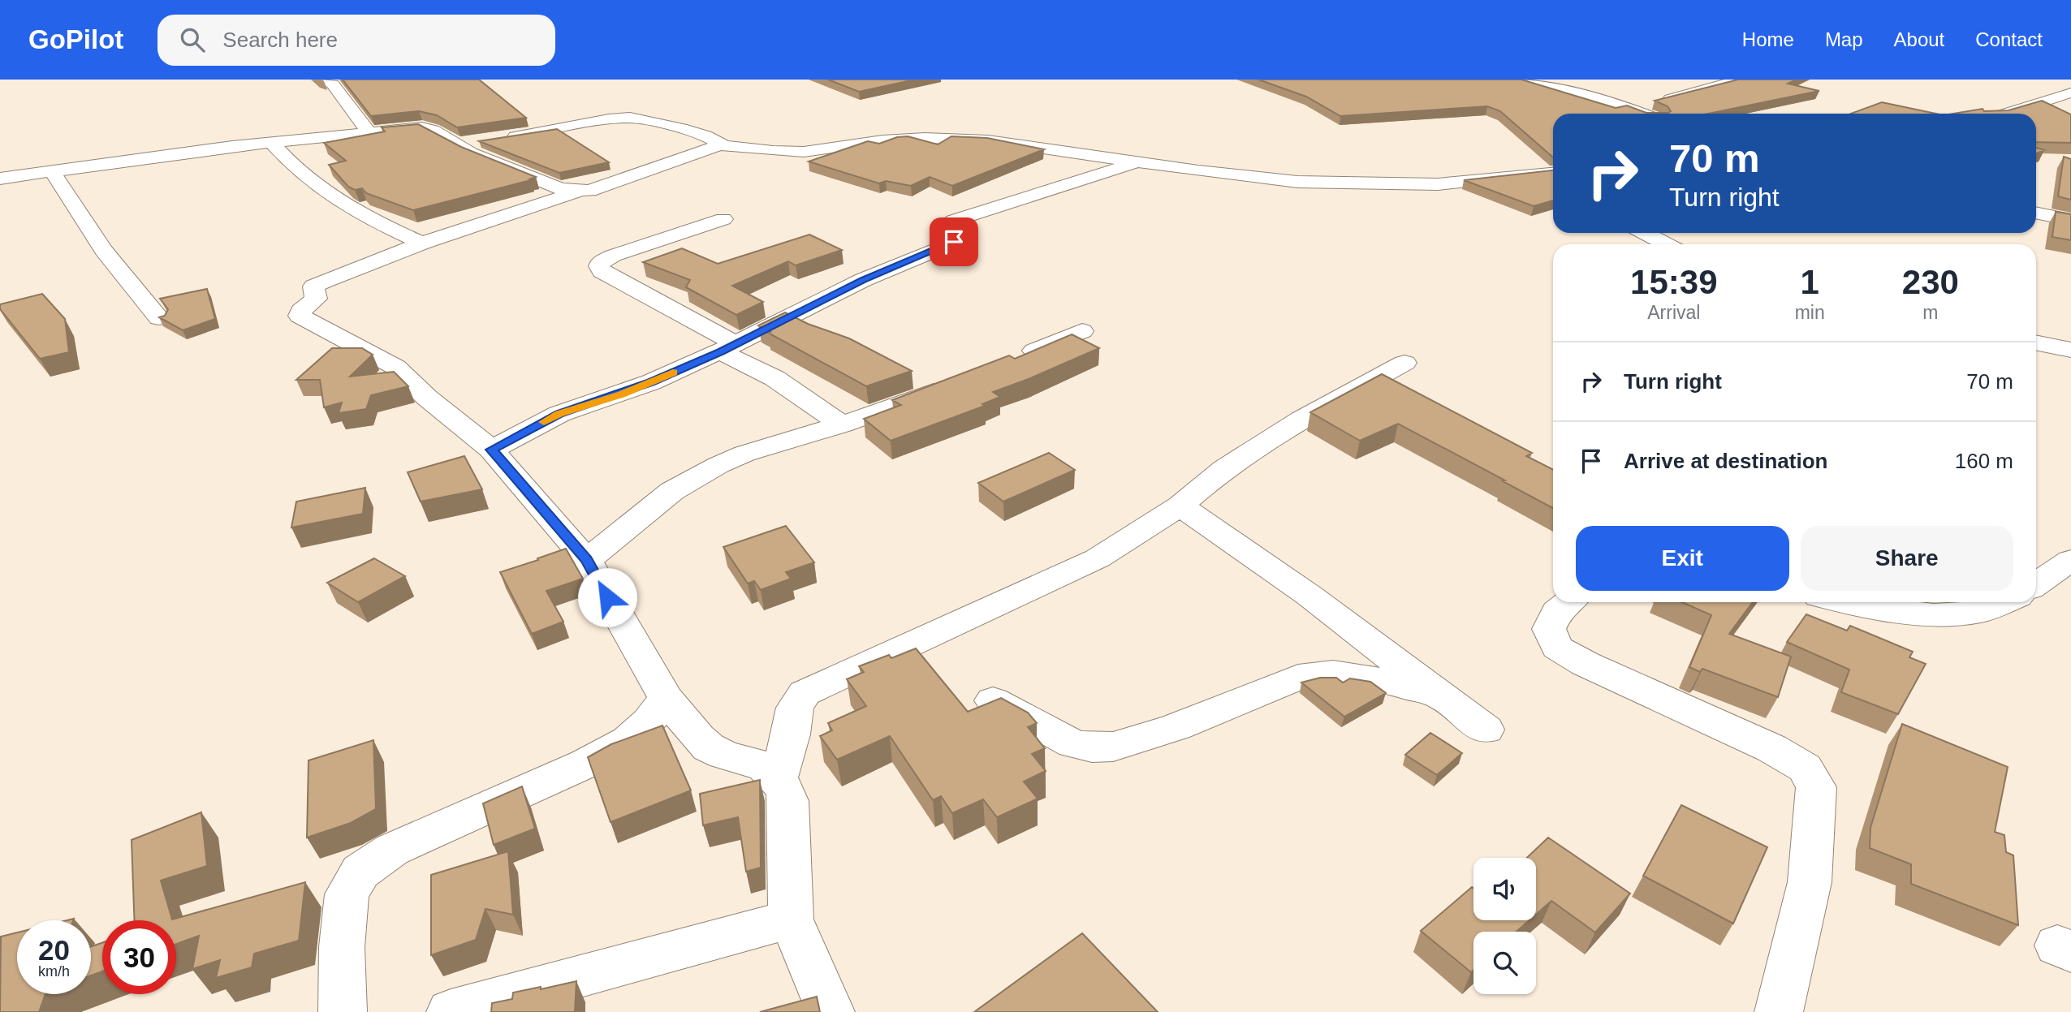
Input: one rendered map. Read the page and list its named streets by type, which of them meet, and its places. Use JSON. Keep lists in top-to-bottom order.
{
  "page": {
    "header": "GoPilot",
    "search": "Search here",
    "nav": [
      "Home",
      "Map",
      "About",
      "Contact"
    ],
    "turn": ["70 m", "Turn right"],
    "eta": [
      "15:39",
      "Arrival",
      "1",
      "min",
      "230",
      "m"
    ],
    "list": [
      {
        "name": "Turn right",
        "value": "70 m"
      },
      {
        "name": "Arrive at destination",
        "value": "160 m"
      }
    ],
    "buttons": ["Exit", "Share"],
    "speed": "20 km/h",
    "limit": "30"
  }
}
